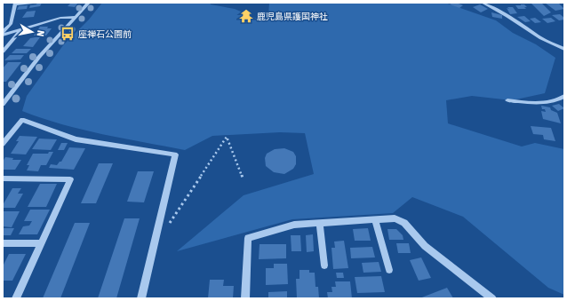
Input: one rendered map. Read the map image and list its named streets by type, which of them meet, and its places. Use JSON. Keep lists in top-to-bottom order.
{
  "places": {
    "temple": ["鹿児島県護国神社"],
    "bus stop": ["座禅石公園前"]
  },
  "north": "right"
}
